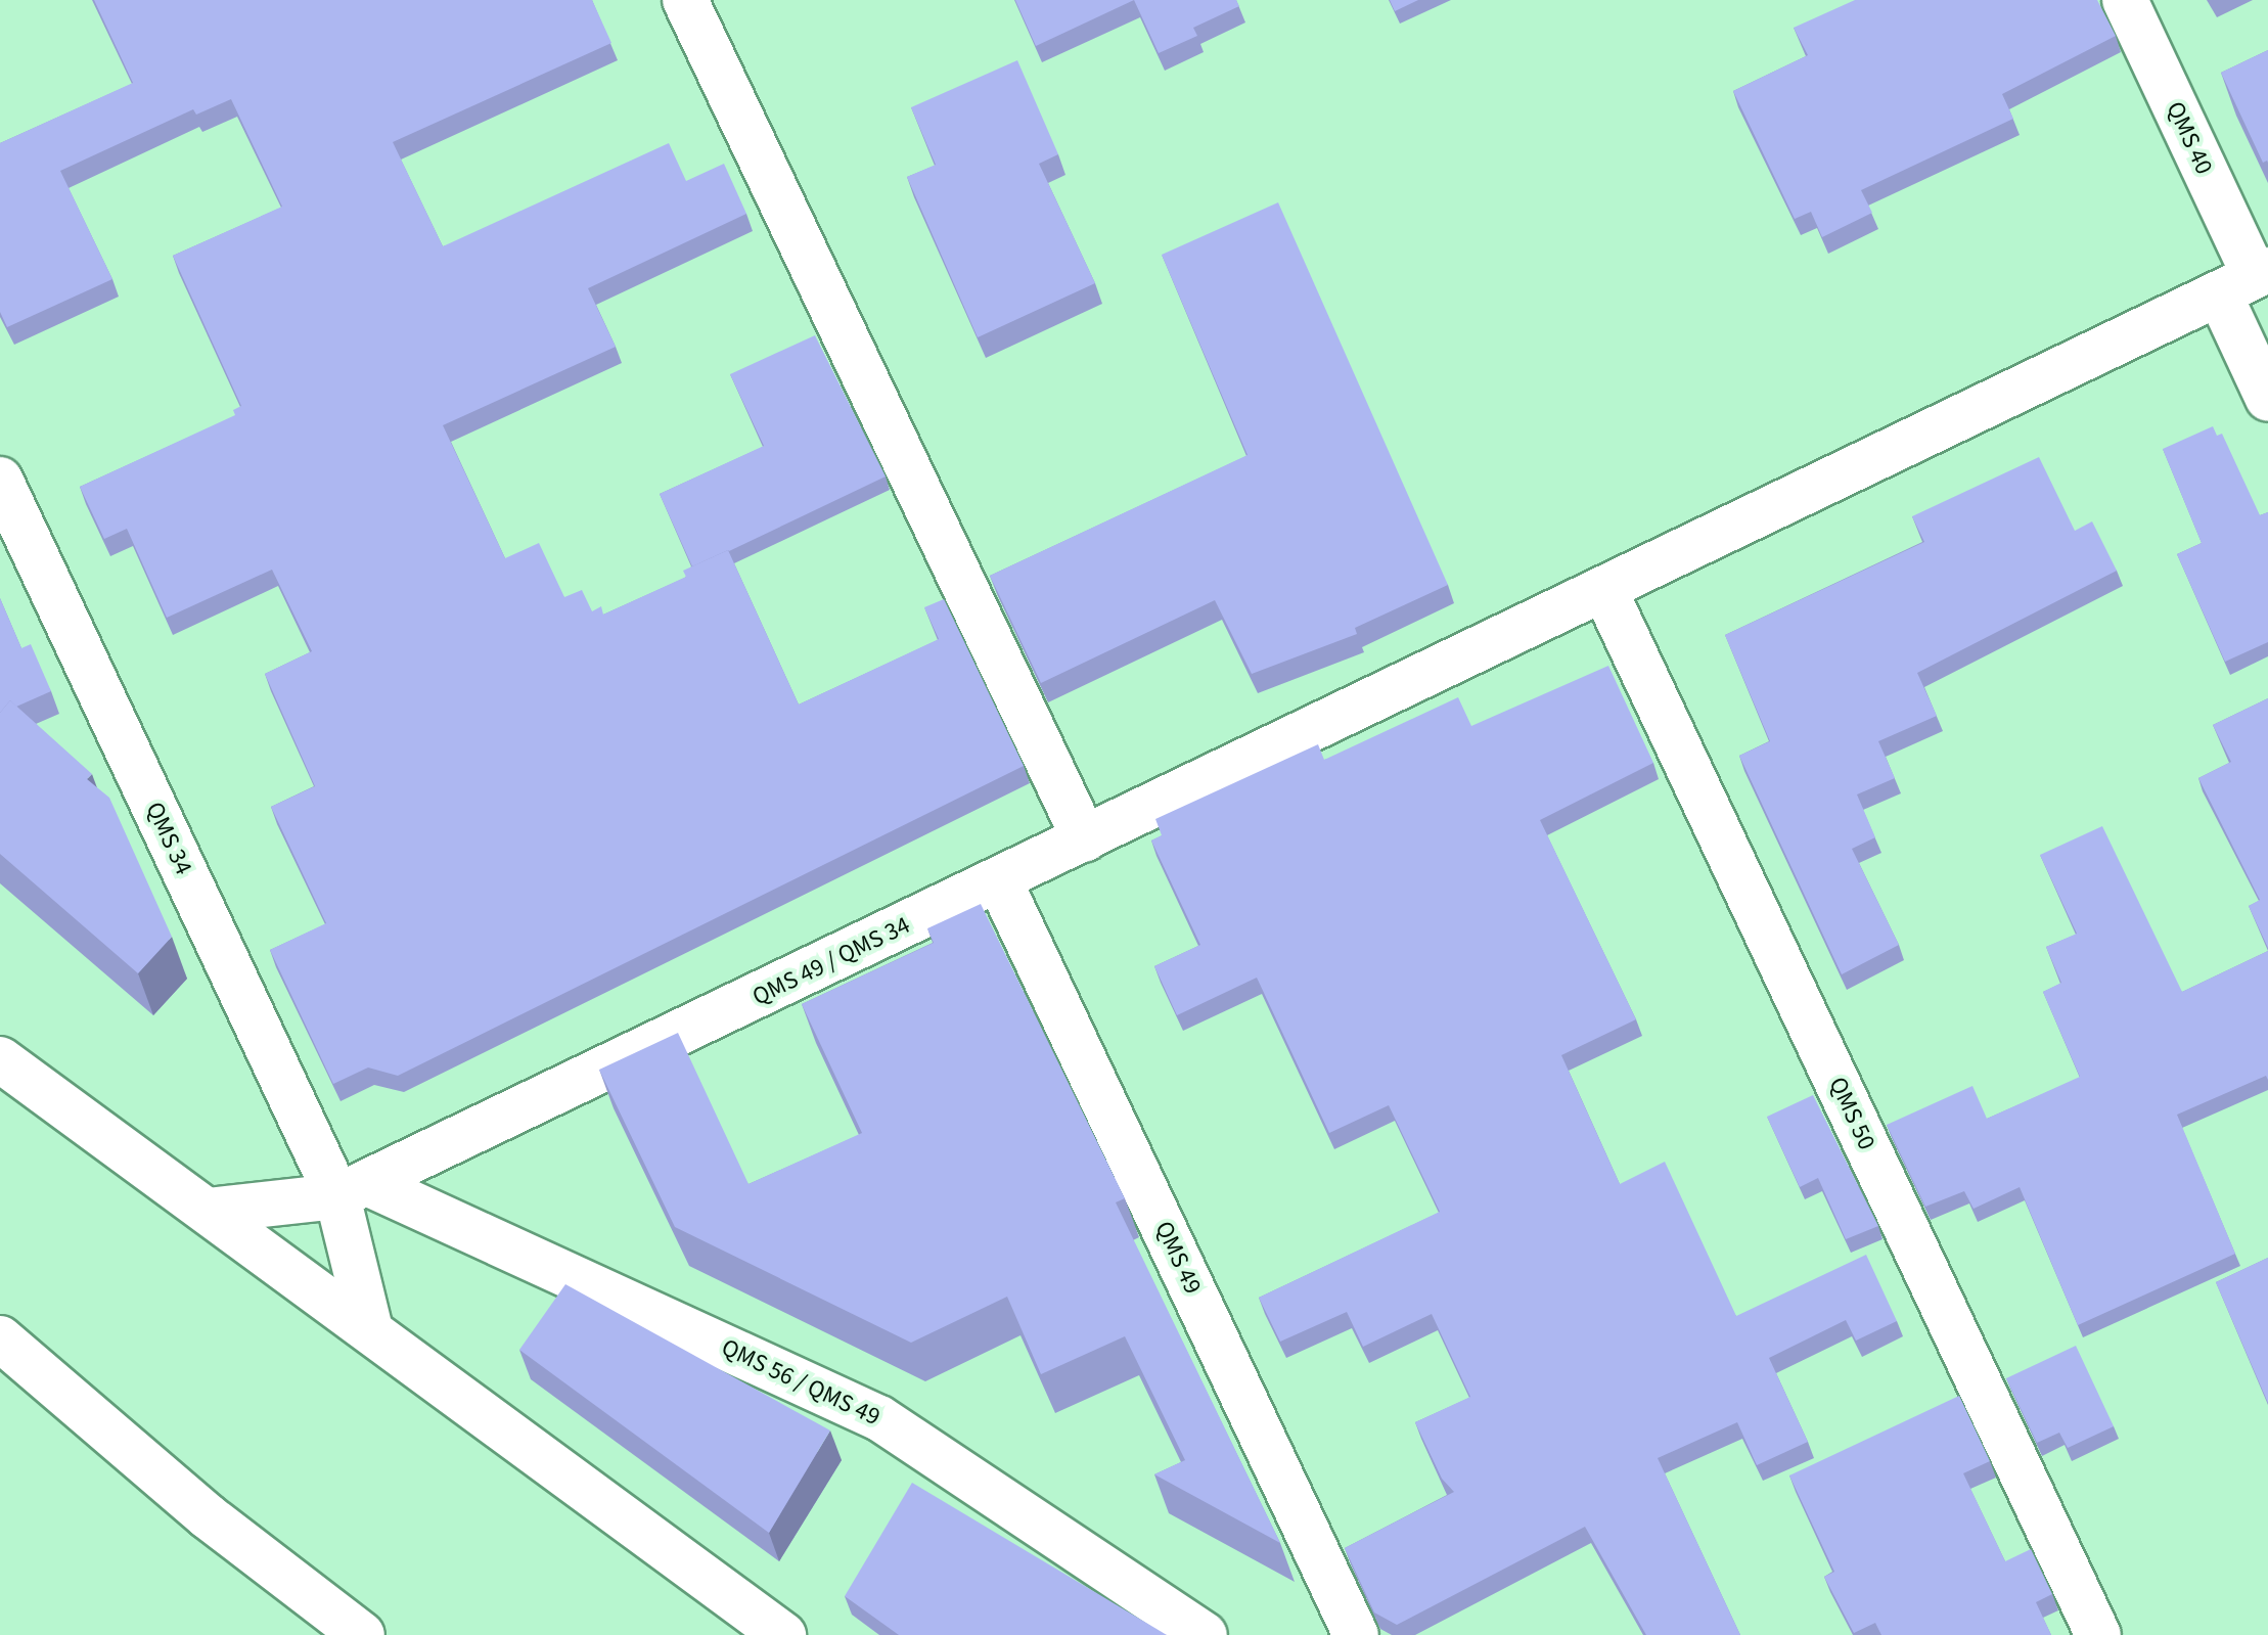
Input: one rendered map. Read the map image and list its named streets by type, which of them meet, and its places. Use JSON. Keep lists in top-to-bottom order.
{
  "streets": {
    "street": [
      "QMS 40",
      "QMS 34",
      "QMS 49 / QMS 34",
      "QMS 50",
      "QMS 49",
      "QMS 56 / QMS 49"
    ]
  },
  "crossings": [
    ["QMS 40", "QMS 49 / QMS 34"],
    ["QMS 34", "QMS 49 / QMS 34"],
    ["QMS 34", "QMS 56 / QMS 49"],
    ["QMS 49 / QMS 34", "QMS 50"],
    ["QMS 49 / QMS 34", "QMS 49"],
    ["QMS 49 / QMS 34", "QMS 56 / QMS 49"]
  ]
}
